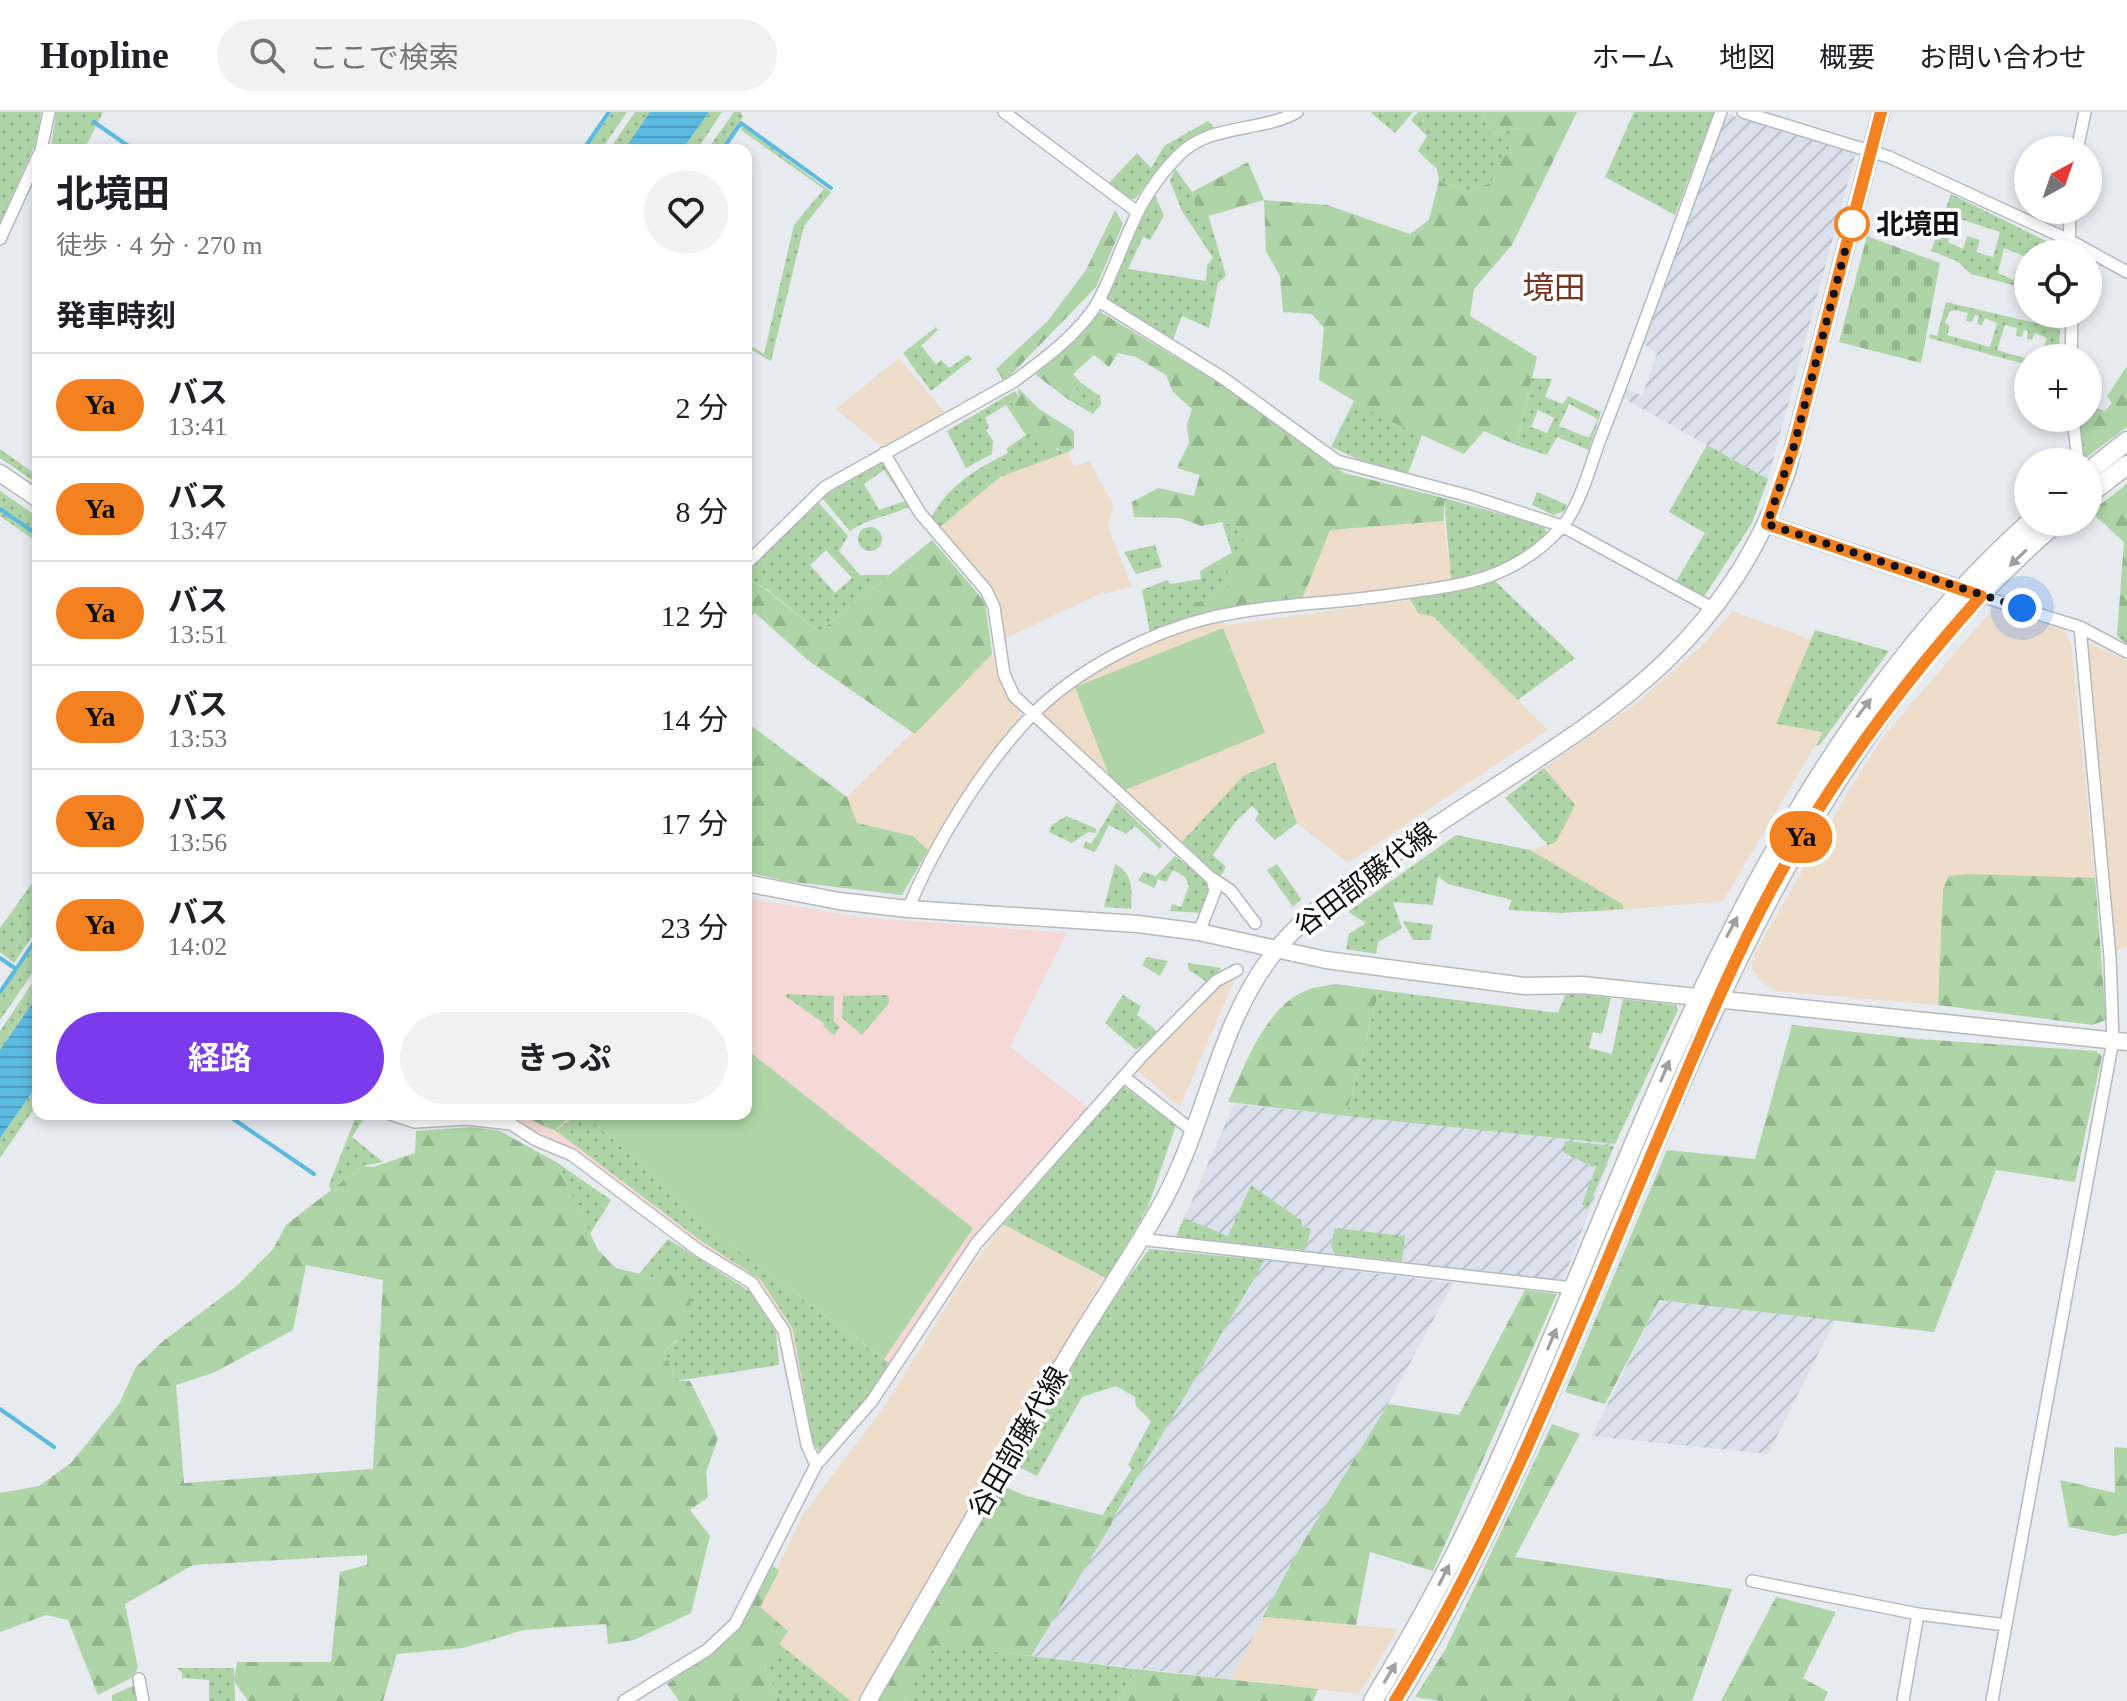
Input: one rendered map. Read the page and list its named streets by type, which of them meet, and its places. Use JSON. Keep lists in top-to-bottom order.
{
  "streets": {
    "main road": ["谷田部藤代線"]
  },
  "districts": ["境田"],
  "places": ["北境田"],
  "lines": ["bus line Ya"],
  "north": "top right",
  "page": {
    "header": "Hopline",
    "search": "ここで検索",
    "nav": [
      "ホーム",
      "地図",
      "概要",
      "お問い合わせ"
    ],
    "on_map": "Ya",
    "map_buttons": ["+", "−"],
    "heading": [
      ["北境田", "徒歩 · 4 分 · 270 m"],
      "発車時刻"
    ],
    "list": [
      {
        "mark": "Ya",
        "name": "バス",
        "note": "13:41",
        "value": "2 分"
      },
      {
        "mark": "Ya",
        "name": "バス",
        "note": "13:47",
        "value": "8 分"
      },
      {
        "mark": "Ya",
        "name": "バス",
        "note": "13:51",
        "value": "12 分"
      },
      {
        "mark": "Ya",
        "name": "バス",
        "note": "13:53",
        "value": "14 分"
      },
      {
        "mark": "Ya",
        "name": "バス",
        "note": "13:56",
        "value": "17 分"
      },
      {
        "mark": "Ya",
        "name": "バス",
        "note": "14:02",
        "value": "23 分"
      }
    ],
    "buttons": ["経路", "きっぷ"]
  }
}
